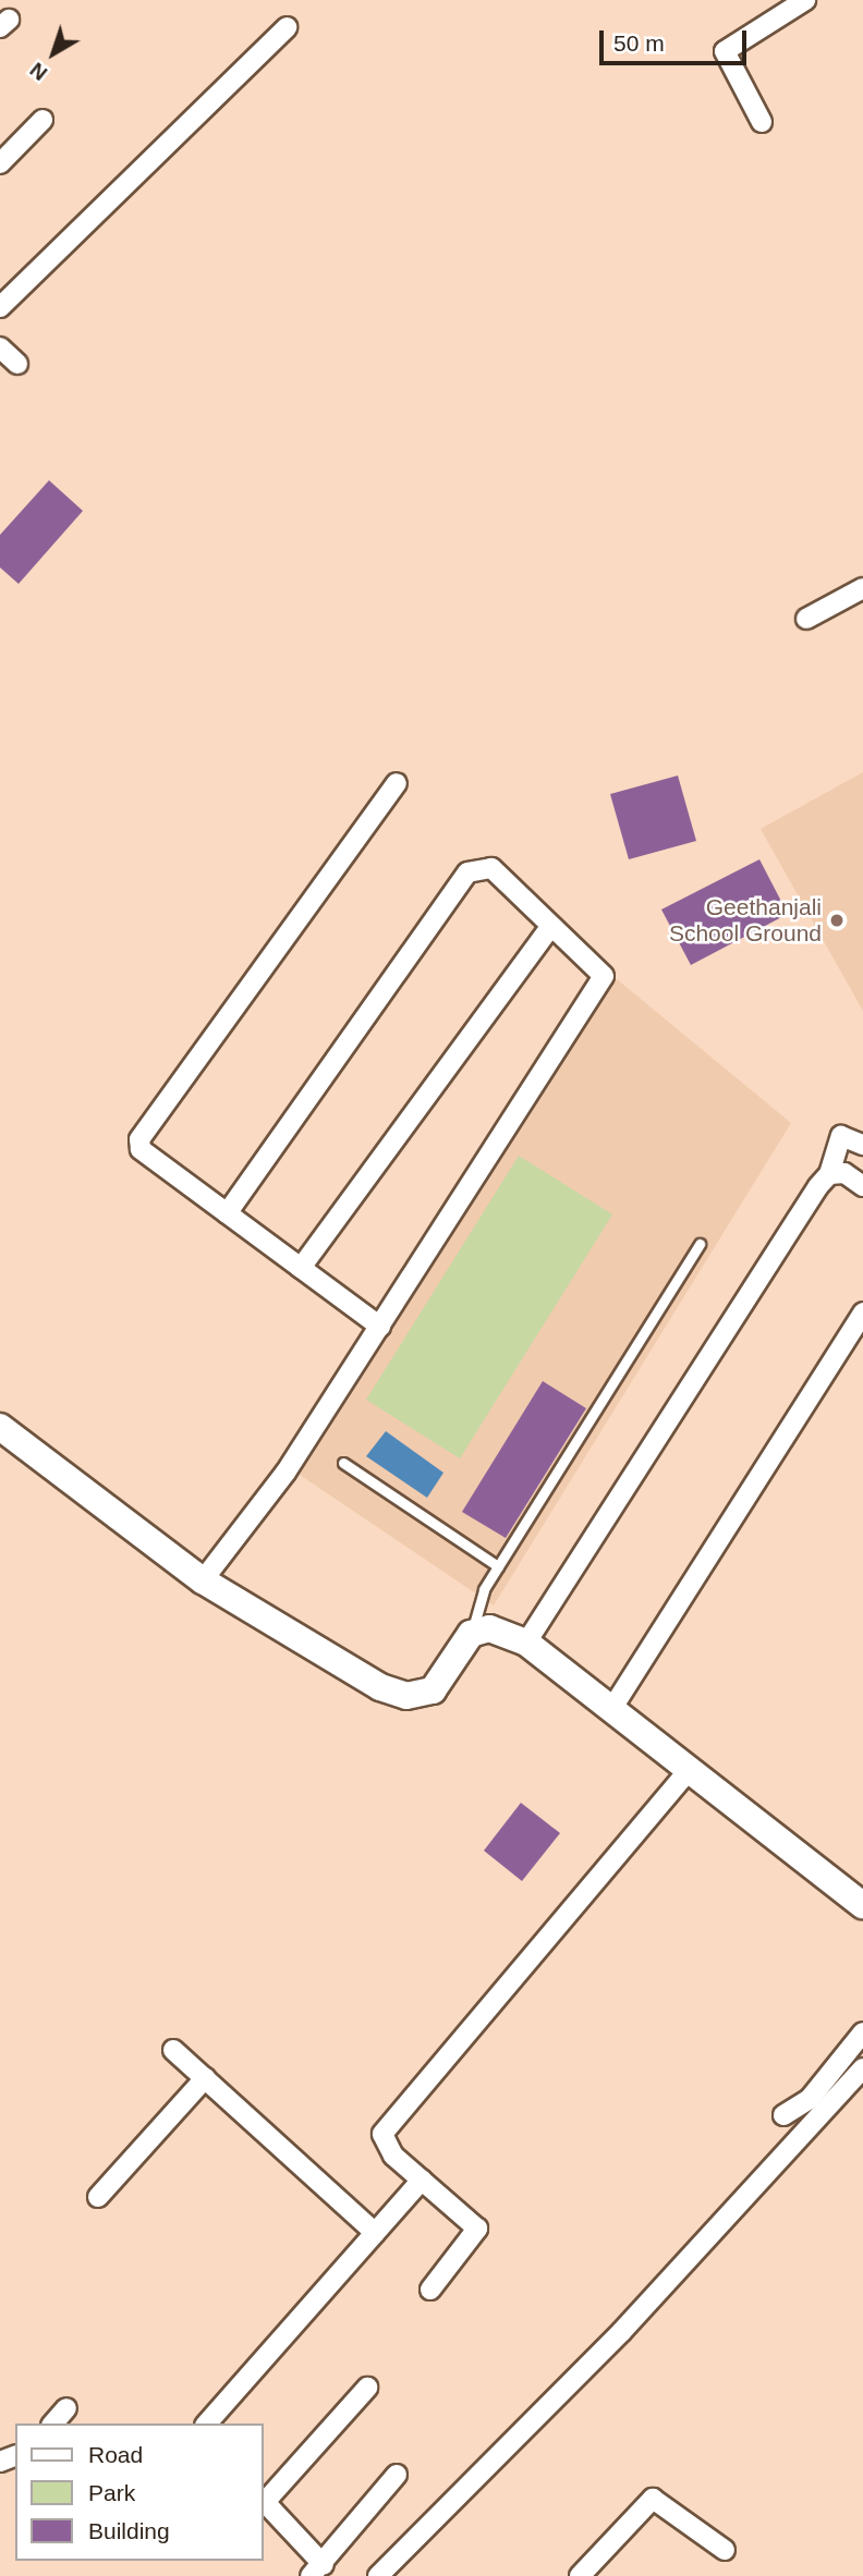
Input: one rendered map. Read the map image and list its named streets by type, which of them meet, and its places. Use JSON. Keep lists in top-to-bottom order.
{
  "places": ["Geethanjali School Ground"],
  "legend": ["Road", "Park", "Building"],
  "scale_bar": "50 m",
  "north": "bottom left"
}
